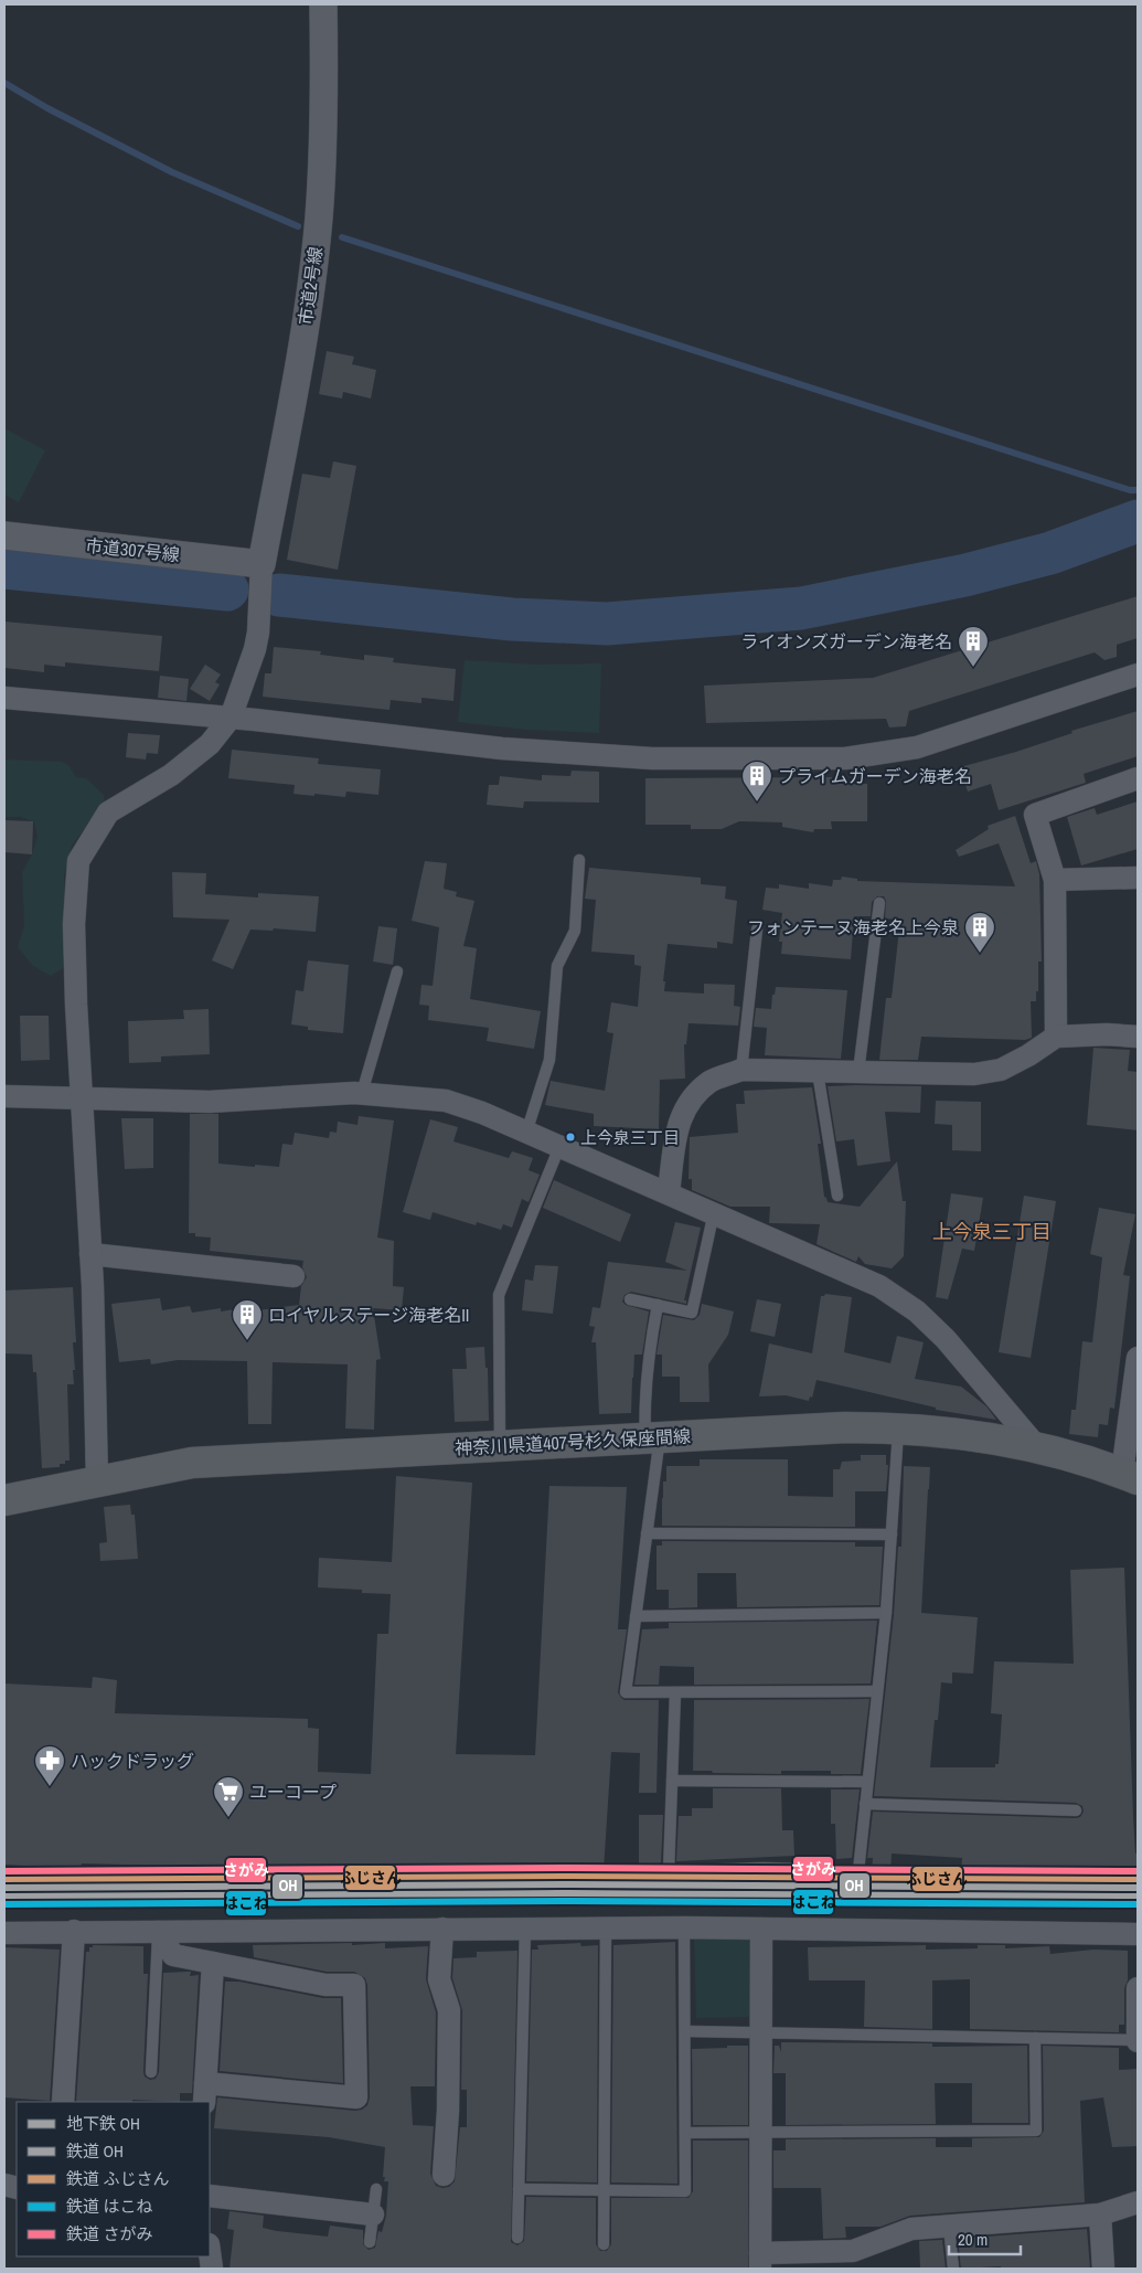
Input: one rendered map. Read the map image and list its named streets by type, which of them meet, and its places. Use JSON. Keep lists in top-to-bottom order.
{
  "streets": {
    "main road": ["神奈川県道407号杉久保座間線"],
    "street": ["市道2号線", "市道307号線"]
  },
  "crossings": [
    ["市道2号線", "市道307号線"]
  ],
  "districts": ["上今泉三丁目"],
  "places": {
    "building": [
      "ライオンズガーデン海老名",
      "プライムガーデン海老名",
      "フォンテーヌ海老名上今泉",
      "ロイヤルステージ海老名II"
    ],
    "other": ["上今泉三丁目"],
    "pharmacy": ["ハックドラッグ"],
    "supermarket": ["ユーコープ"]
  },
  "lines": [
    "rail line さがみ",
    "rail line ふじさん",
    "metro line OH",
    "rail line OH",
    "rail line はこね"
  ],
  "legend": [
    "地下鉄 OH",
    "鉄道 OH",
    "鉄道 ふじさん",
    "鉄道 はこね",
    "鉄道 さがみ"
  ],
  "scale_bar": "20 m"
}
